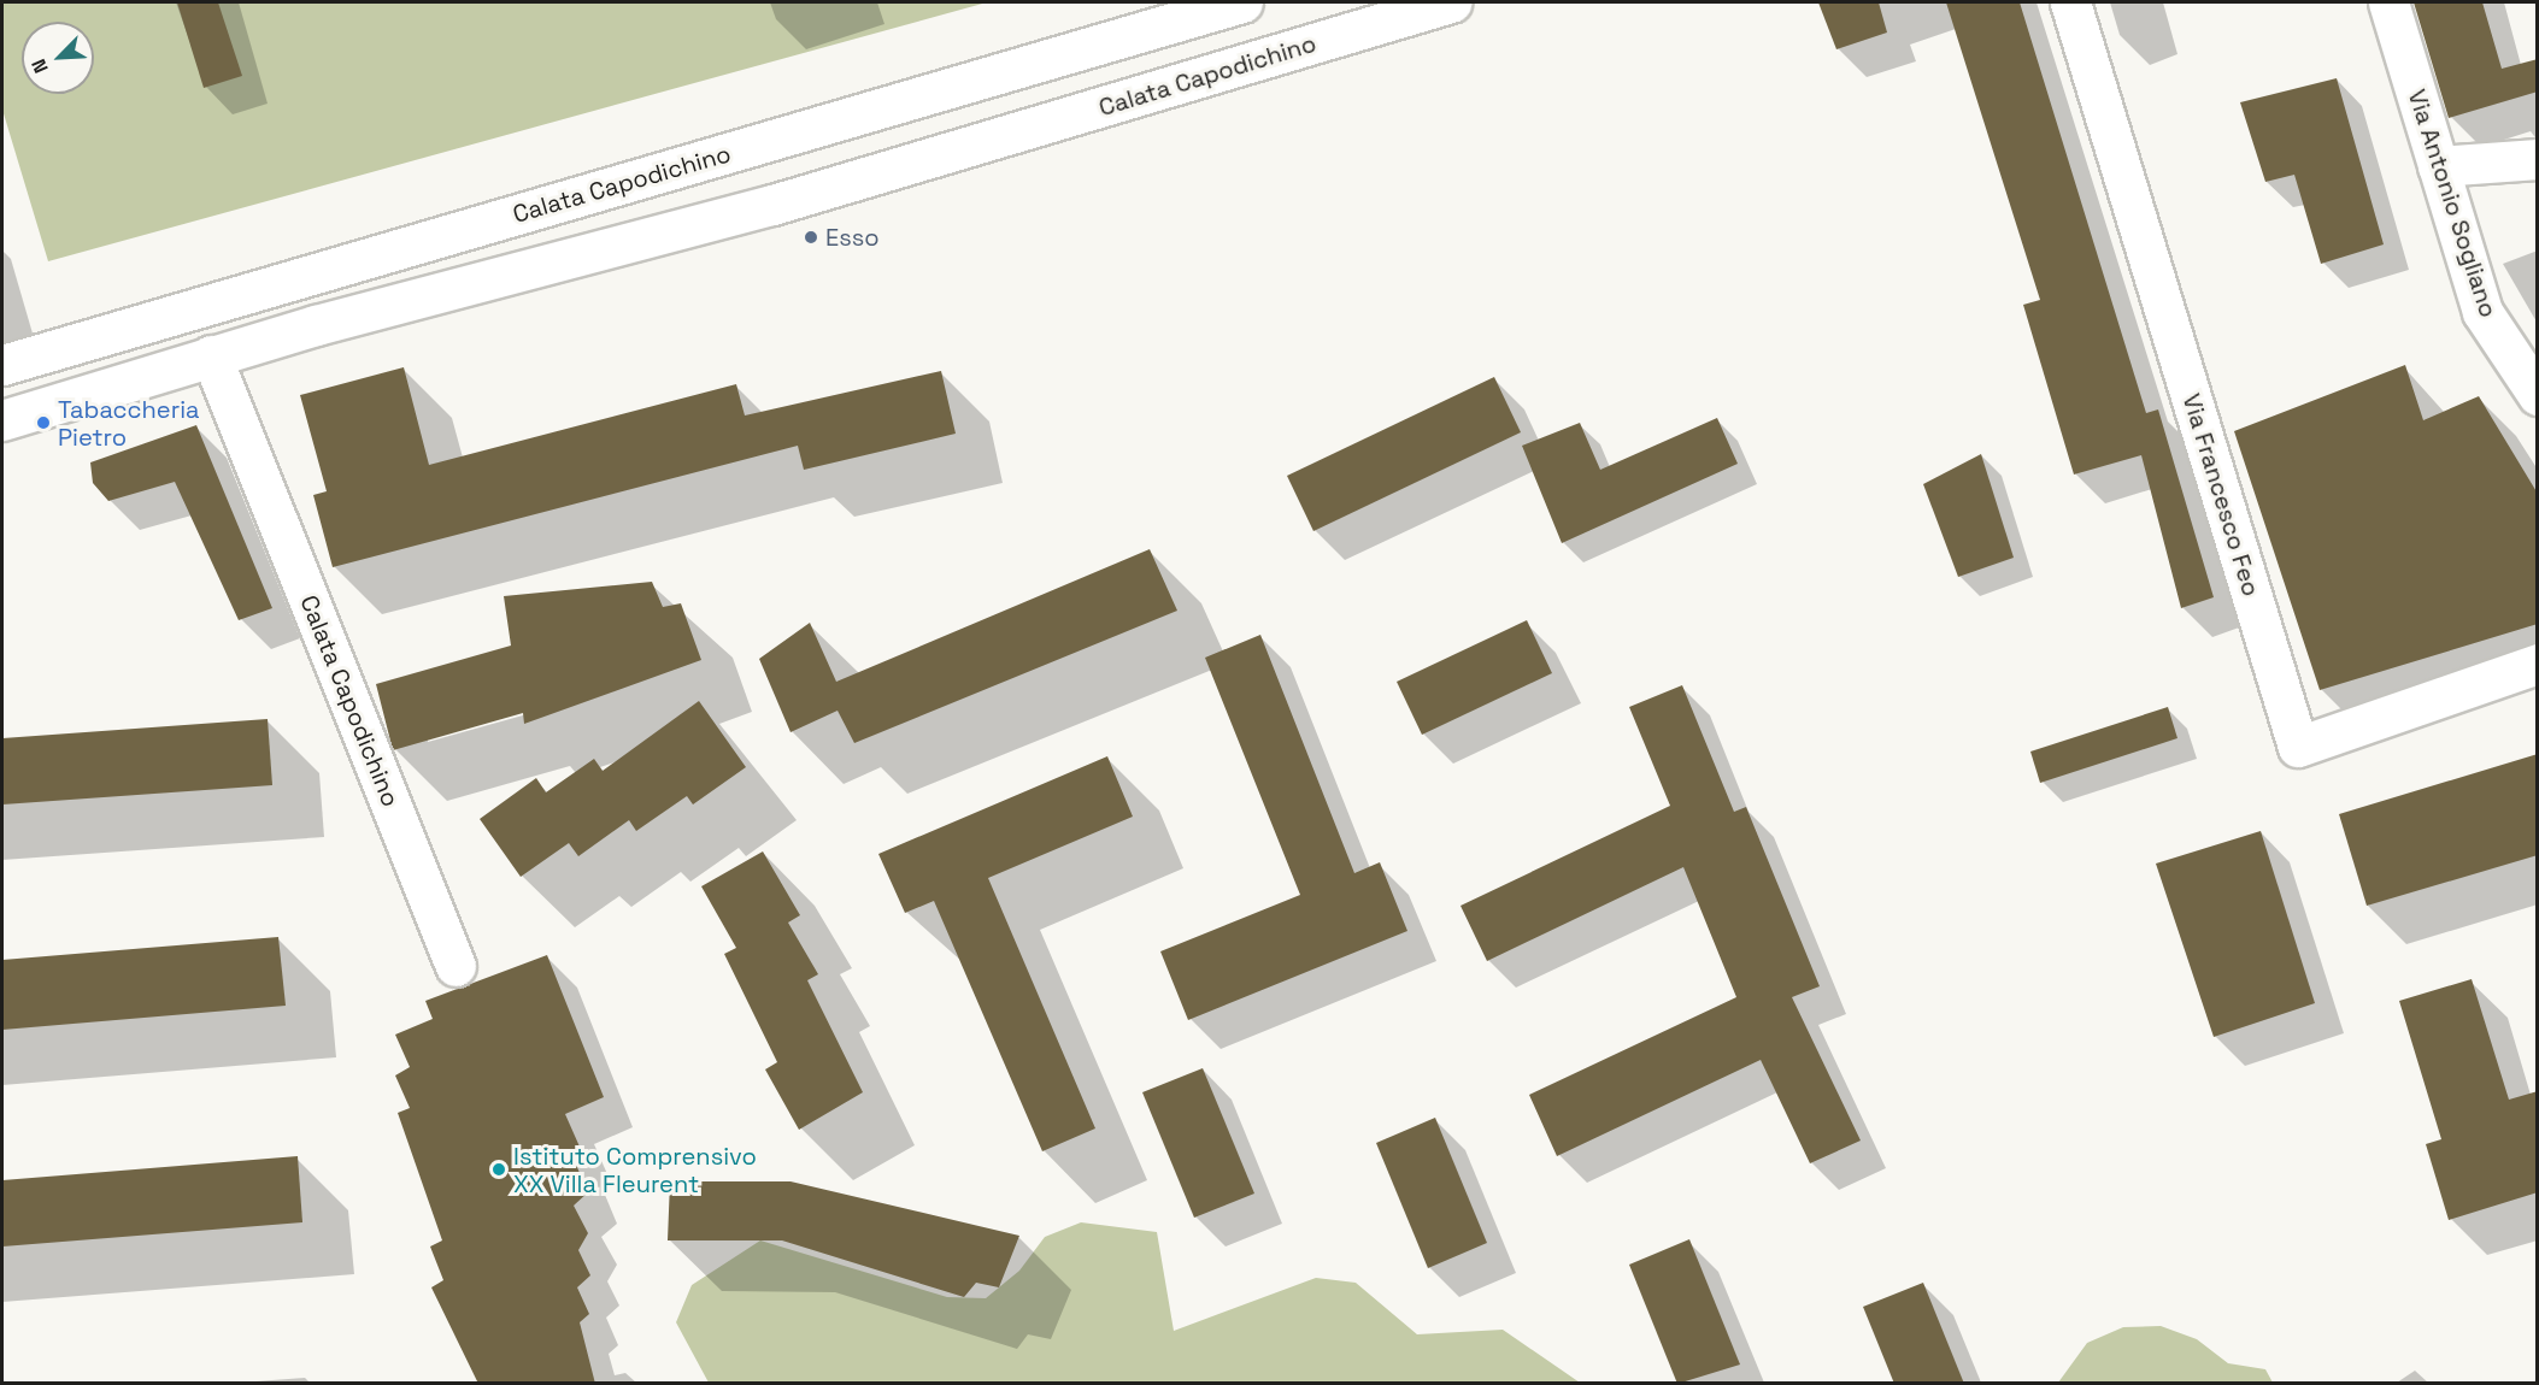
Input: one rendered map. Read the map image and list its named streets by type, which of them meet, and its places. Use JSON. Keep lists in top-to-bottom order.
{
  "streets": {
    "main road": ["Calata Capodichino", "Via Antonio Sogliano", "Via Francesco Feo"]
  },
  "places": ["Esso", "Tabaccheria Pietro", "Istituto Comprensivo XX Villa Fleurent"],
  "north": "bottom left"
}
